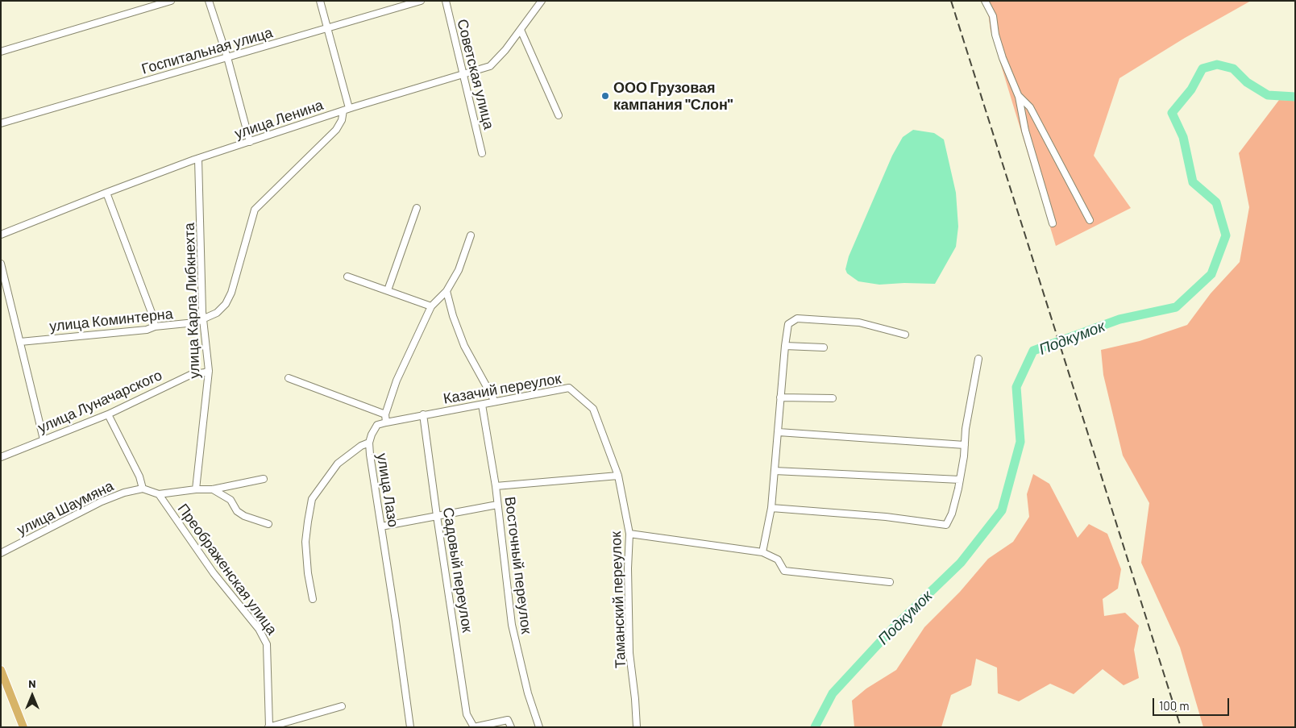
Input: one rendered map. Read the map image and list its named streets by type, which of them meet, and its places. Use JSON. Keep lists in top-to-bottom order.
{
  "streets": {
    "street": [
      "Госпитальная улица",
      "Советская улица",
      "улица Ленина",
      "улица Карла Либкнехта",
      "улица Коминтерна",
      "Казачий переулок",
      "улица Луначарского",
      "улица Лазо",
      "улица Шаумяна",
      "Восточный переулок",
      "Преображенская улица",
      "Садовый переулок",
      "Таманский переулок"
    ]
  },
  "crossings": [
    ["Советская улица", "улица Ленина"],
    ["улица Ленина", "улица Карла Либкнехта"],
    ["улица Ленина", "улица Коминтерна"],
    ["улица Карла Либкнехта", "улица Коминтерна"],
    ["улица Карла Либкнехта", "улица Луначарского"],
    ["Казачий переулок", "улица Лазо"],
    ["Казачий переулок", "Восточный переулок"],
    ["Казачий переулок", "Садовый переулок"],
    ["Казачий переулок", "Таманский переулок"]
  ],
  "water": ["Подкумок"],
  "places": ["ООО Грузовая кампания \"Слон\""],
  "scale_bar": "100 m",
  "north": "top"
}
